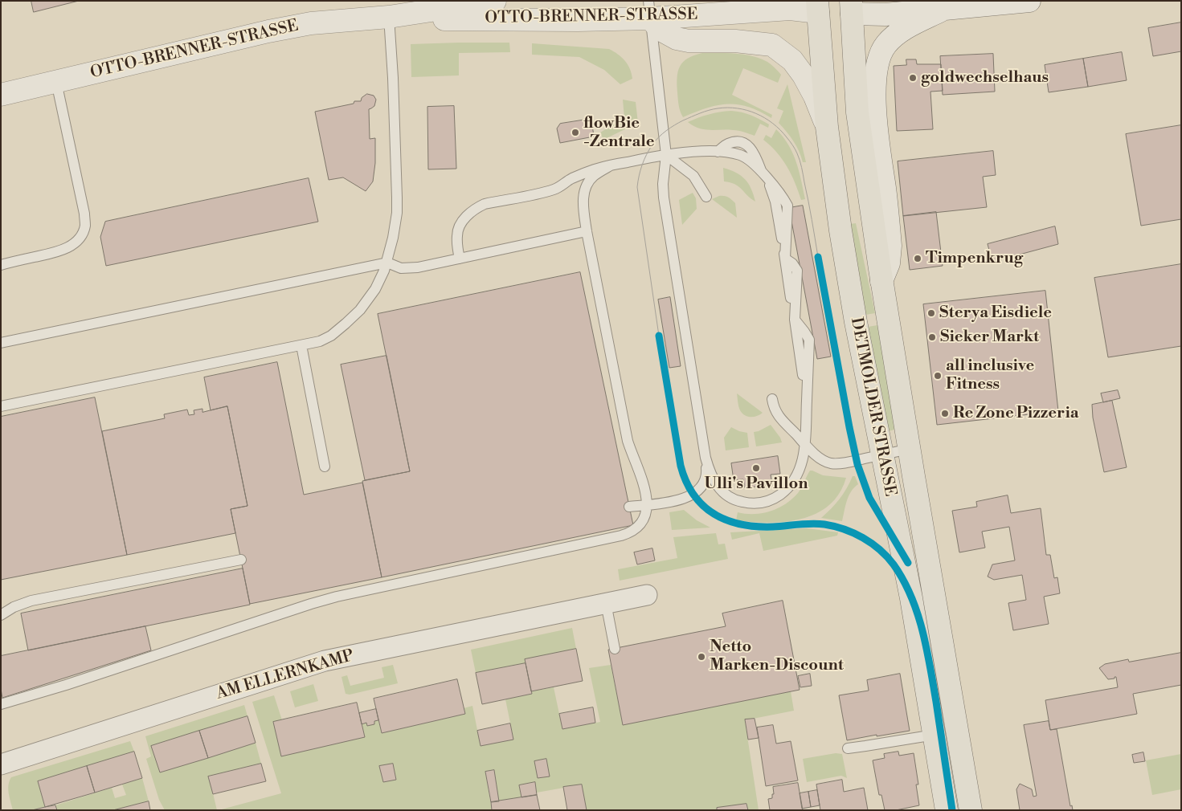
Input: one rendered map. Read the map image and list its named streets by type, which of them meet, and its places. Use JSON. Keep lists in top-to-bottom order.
{
  "streets": {
    "main road": ["DETMOLDER STRASSE"],
    "street": ["OTTO-BRENNER-STRASSE", "AM ELLERNKAMP"]
  },
  "crossings": [
    ["OTTO-BRENNER-STRASSE", "DETMOLDER STRASSE"]
  ],
  "places": [
    "goldwechselhaus",
    "flowBie -Zentrale",
    "Timpenkrug",
    "Sterya Eisdiele",
    "Sieker Markt",
    "all inclusive Fitness",
    "Re Zone Pizzeria",
    "Ulli's Pavillon",
    "Netto Marken-Discount"
  ]
}
